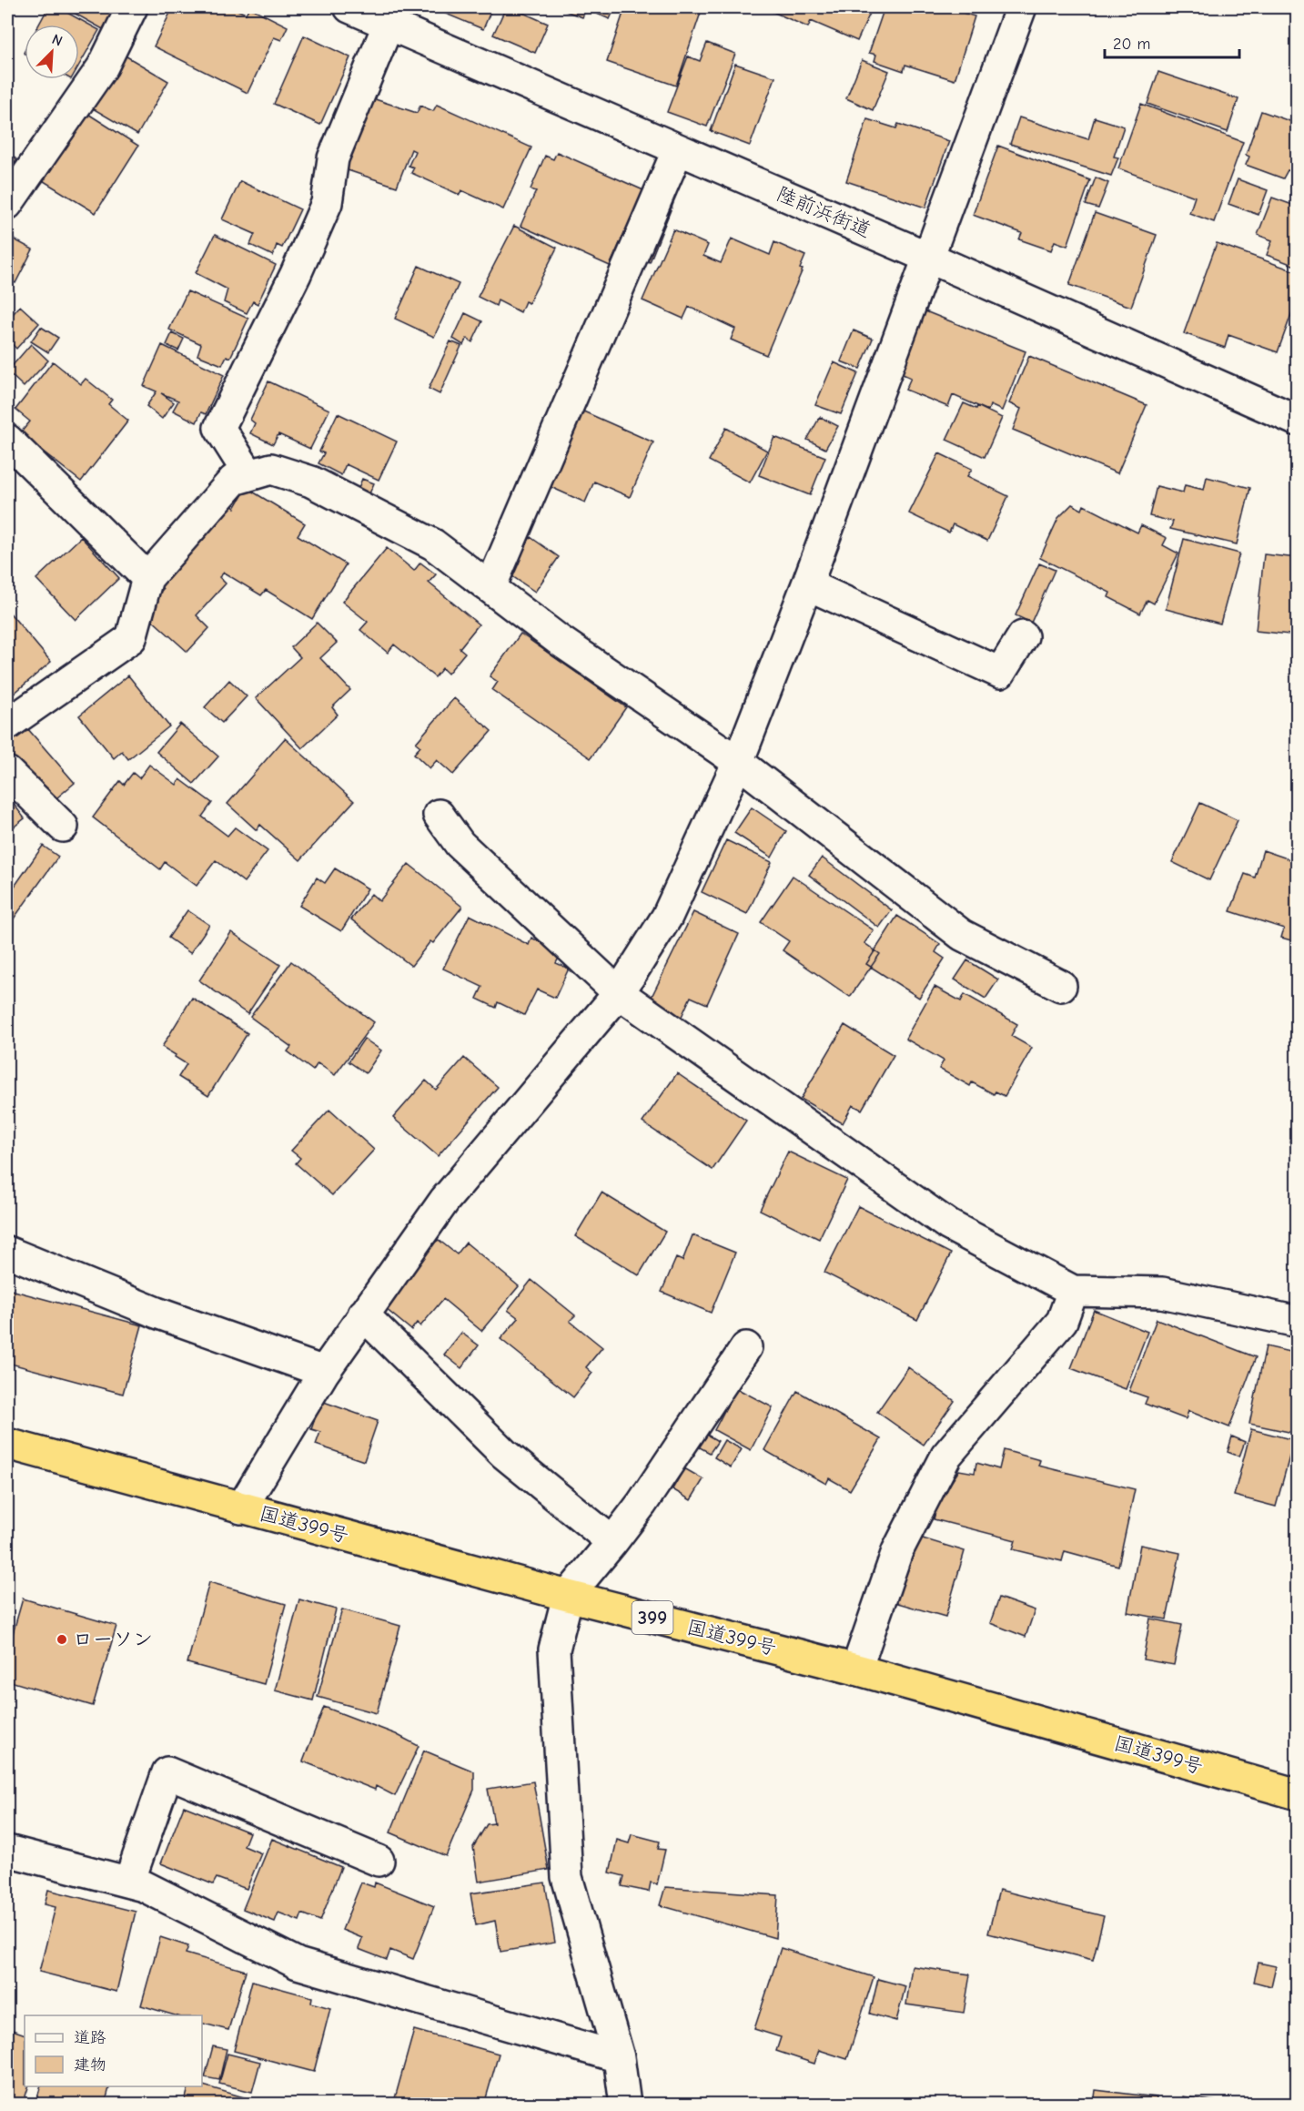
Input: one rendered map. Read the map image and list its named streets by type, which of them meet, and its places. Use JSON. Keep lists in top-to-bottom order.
{
  "streets": {
    "highway": ["国道399号", "399"],
    "street": ["陸前浜街道"]
  },
  "places": ["ローソン"],
  "legend": ["道路", "建物"],
  "scale_bar": "20 m",
  "north": "top right"
}
